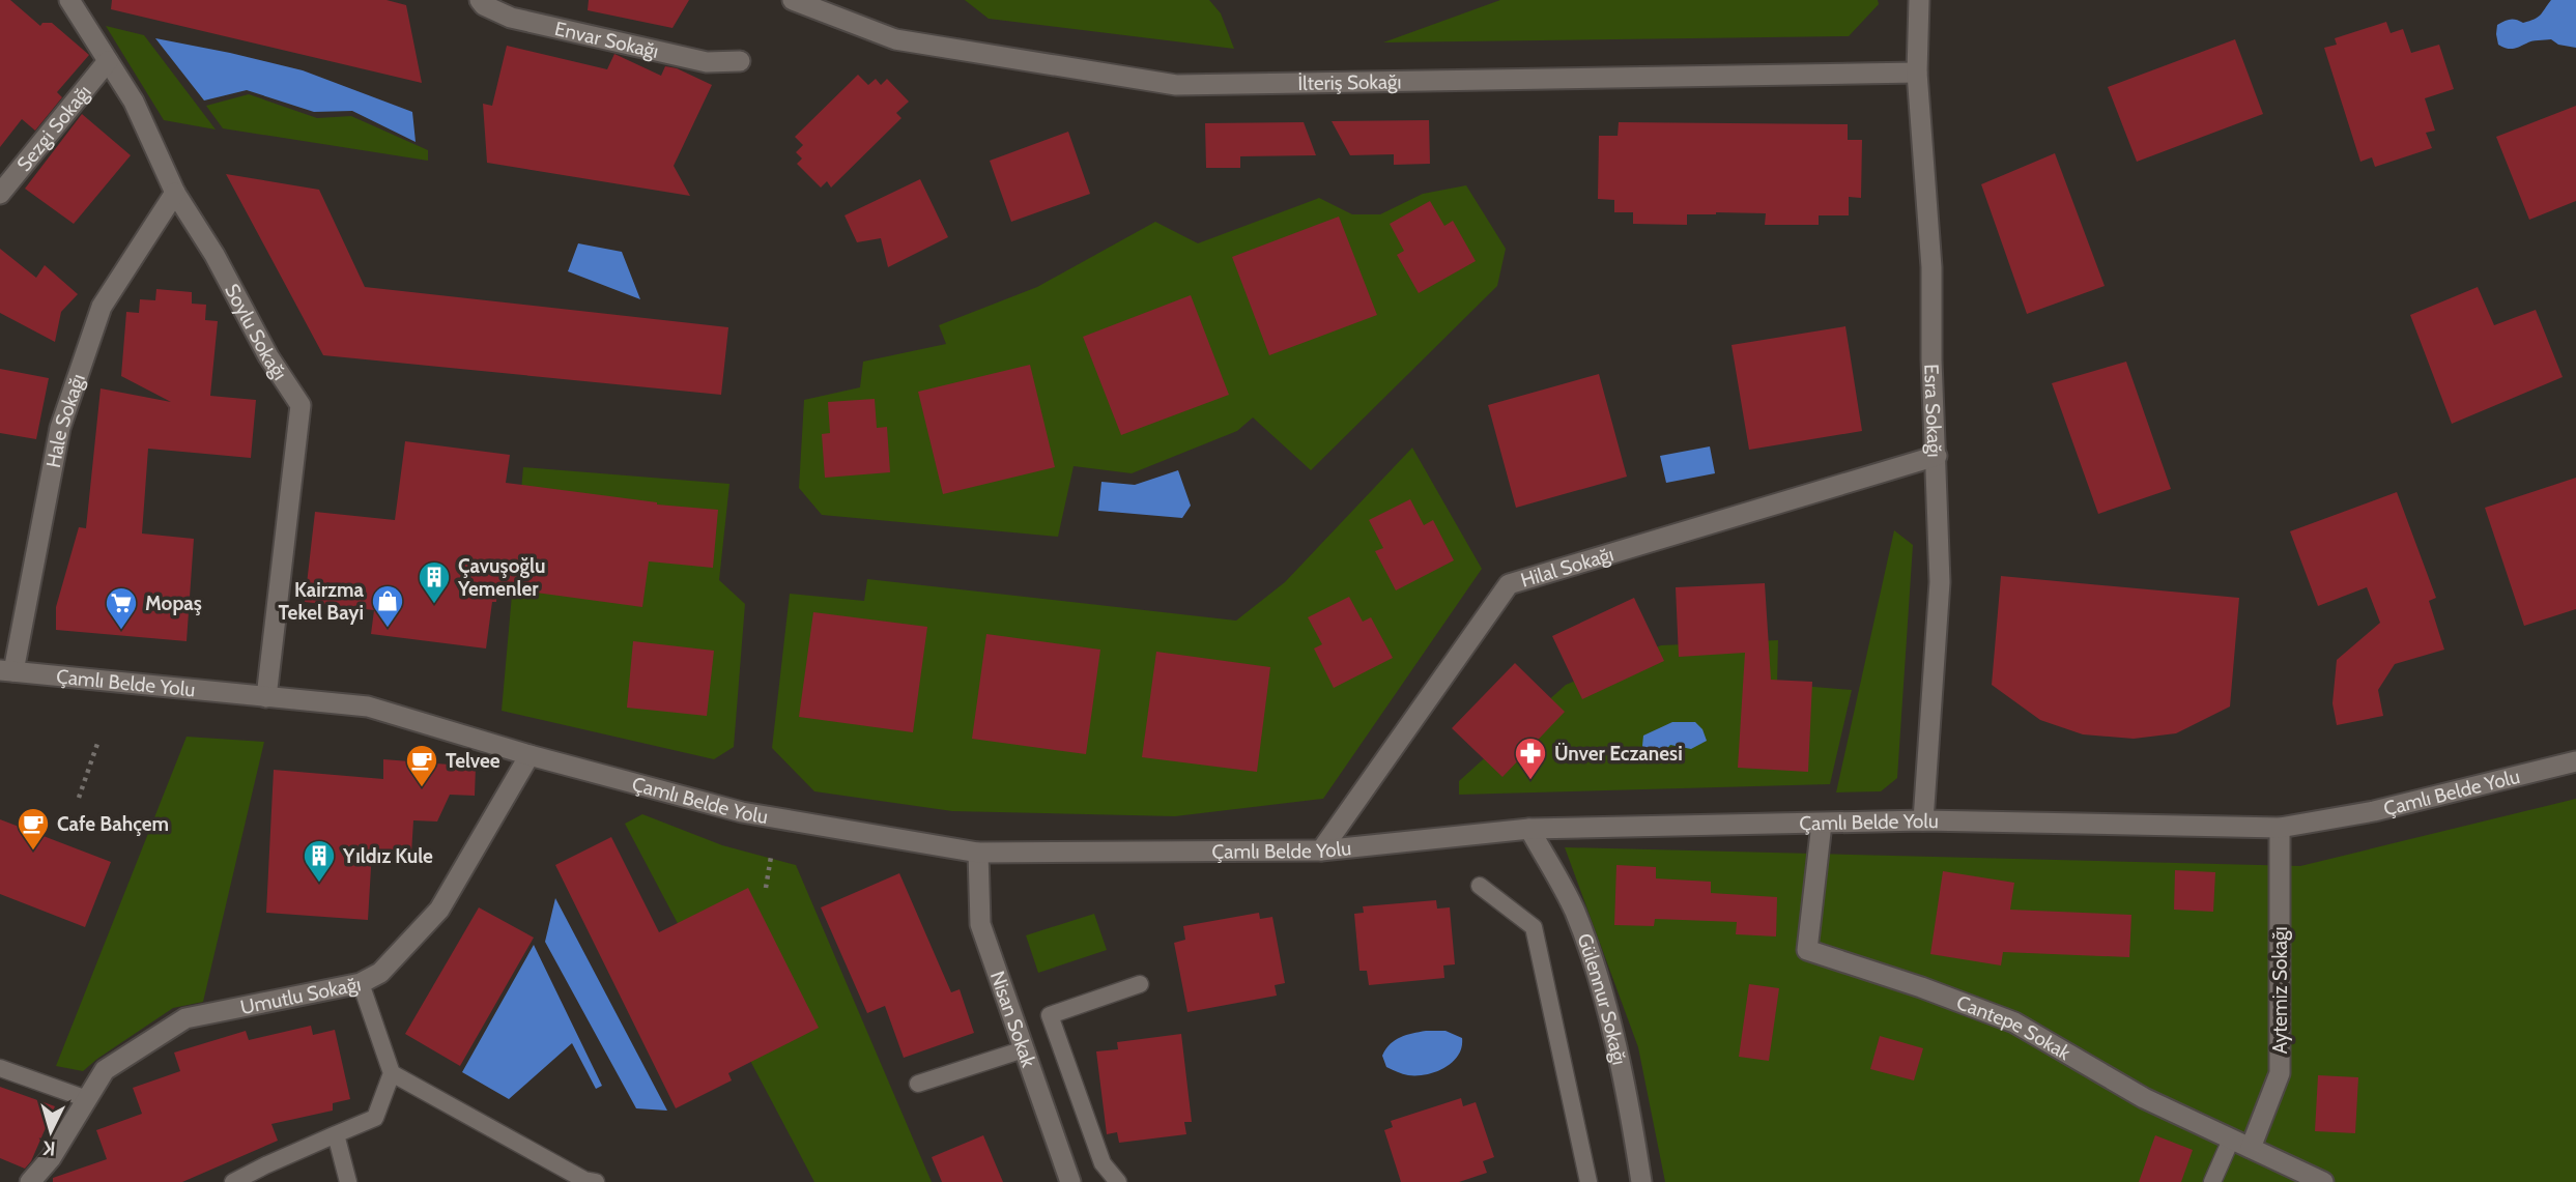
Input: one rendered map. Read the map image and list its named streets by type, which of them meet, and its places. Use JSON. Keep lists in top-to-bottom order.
{
  "streets": {
    "street": [
      "Envar Sokağı",
      "İlteriş Sokağı",
      "Sezgi Sokağı",
      "Soylu Sokağı",
      "Esra Sokağı",
      "Hale Sokağı",
      "Hilal Sokağı",
      "Çamlı Belde Yolu",
      "Aytemiz Sokağı",
      "Umutlu Sokağı",
      "Gülennur Sokağı",
      "Nisan Sokak",
      "Cantepe Sokak"
    ]
  },
  "crossings": [
    ["İlteriş Sokağı", "Esra Sokağı"],
    ["Sezgi Sokağı", "Soylu Sokağı"],
    ["Soylu Sokağı", "Hale Sokağı"],
    ["Soylu Sokağı", "Çamlı Belde Yolu"],
    ["Esra Sokağı", "Hilal Sokağı"],
    ["Esra Sokağı", "Çamlı Belde Yolu"],
    ["Hale Sokağı", "Çamlı Belde Yolu"],
    ["Hilal Sokağı", "Çamlı Belde Yolu"],
    ["Çamlı Belde Yolu", "Aytemiz Sokağı"],
    ["Çamlı Belde Yolu", "Umutlu Sokağı"],
    ["Çamlı Belde Yolu", "Gülennur Sokağı"],
    ["Çamlı Belde Yolu", "Nisan Sokak"],
    ["Çamlı Belde Yolu", "Cantepe Sokak"],
    ["Aytemiz Sokağı", "Cantepe Sokak"]
  ],
  "places": {
    "building": ["Çavuşoğlu Yemenler", "Yıldız Kule"],
    "shop": ["Kairzma Tekel Bayi"],
    "supermarket": ["Mopaş"],
    "pharmacy": ["Ünver Eczanesi"],
    "cafe": ["Telvee", "Cafe Bahçem"]
  },
  "north": "bottom"
}
